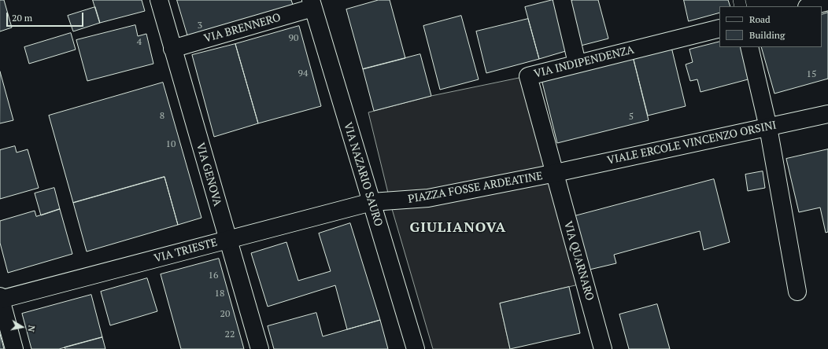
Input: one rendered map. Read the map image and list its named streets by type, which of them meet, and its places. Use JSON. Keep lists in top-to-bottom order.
{
  "streets": {
    "street": [
      "VIA BRENNERO",
      "VIA INDIPENDENZA",
      "VIALE ERCOLE VINCENZO ORSINI",
      "VIA GENOVA",
      "VIA NAZARIO SAURO",
      "PIAZZA FOSSE ARDEATINE",
      "VIA TRIESTE",
      "VIA QUARNARO"
    ]
  },
  "crossings": [
    ["VIA BRENNERO", "VIA GENOVA"],
    ["VIA BRENNERO", "VIA NAZARIO SAURO"],
    ["VIA INDIPENDENZA", "VIALE ERCOLE VINCENZO ORSINI"],
    ["VIA INDIPENDENZA", "PIAZZA FOSSE ARDEATINE"],
    ["VIA INDIPENDENZA", "VIA QUARNARO"],
    ["VIALE ERCOLE VINCENZO ORSINI", "PIAZZA FOSSE ARDEATINE"],
    ["VIALE ERCOLE VINCENZO ORSINI", "VIA QUARNARO"],
    ["VIA GENOVA", "VIA TRIESTE"],
    ["VIA NAZARIO SAURO", "PIAZZA FOSSE ARDEATINE"],
    ["VIA NAZARIO SAURO", "VIA TRIESTE"],
    ["PIAZZA FOSSE ARDEATINE", "VIA TRIESTE"],
    ["PIAZZA FOSSE ARDEATINE", "VIA QUARNARO"]
  ],
  "districts": ["GIULIANOVA"],
  "house_numbers": [
    "3",
    "90",
    "4",
    "94",
    "15",
    "8",
    "5",
    "10",
    "16",
    "18",
    "20",
    "22"
  ],
  "legend": ["Road", "Building"],
  "scale_bar": "20 m",
  "north": "right"
}
